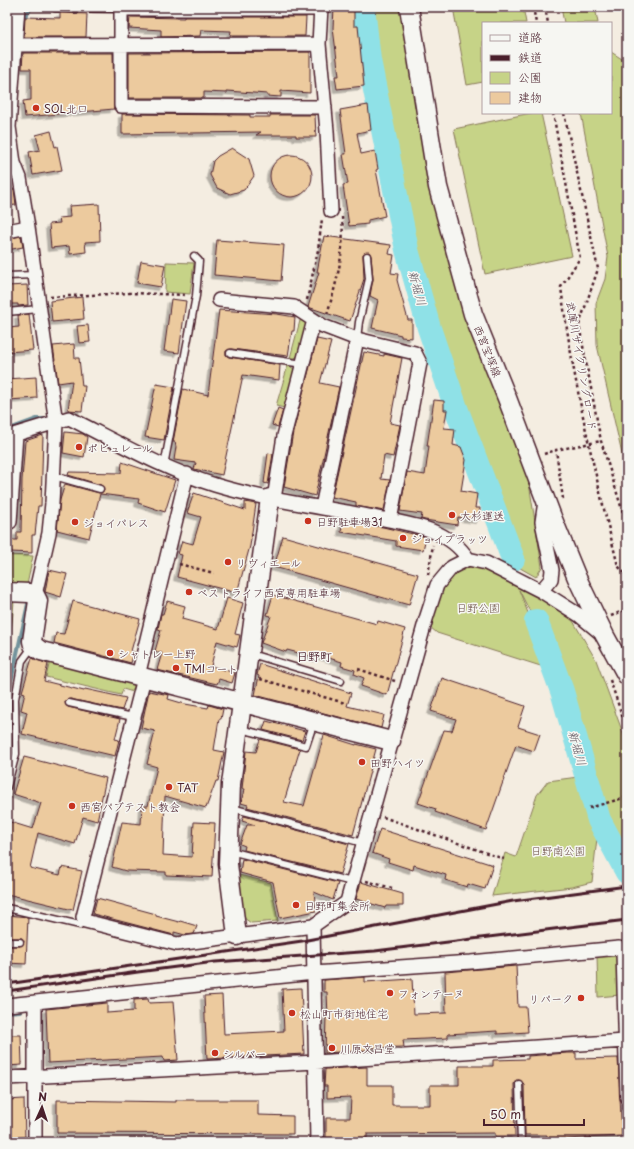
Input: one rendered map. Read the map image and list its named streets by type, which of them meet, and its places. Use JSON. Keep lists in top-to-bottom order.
{
  "streets": {
    "street": ["西宮宝塚線"],
    "path": ["武庫川サイクリングロード"]
  },
  "districts": ["日野町"],
  "water": ["新堀川"],
  "parks": ["日野公園", "日野南公園"],
  "places": [
    "SOL北口",
    "ポピュレール",
    "大杉運送",
    "日野駐車場31",
    "ジョイパレス",
    "ジョイプラッツ",
    "リヴィエール",
    "ベストライフ西宮専用駐車場",
    "シャトレー上野",
    "TMIコート",
    "田野ハイツ",
    "TAT",
    "西宮パブテスト教会",
    "日野町集会所",
    "フォンテーヌ",
    "リパーク",
    "松山町市街地住宅",
    "川原文昌堂",
    "シルバー"
  ],
  "legend": [
    "道路",
    "鉄道",
    "公園",
    "建物"
  ],
  "scale_bar": "50 m",
  "north": "top"
}
